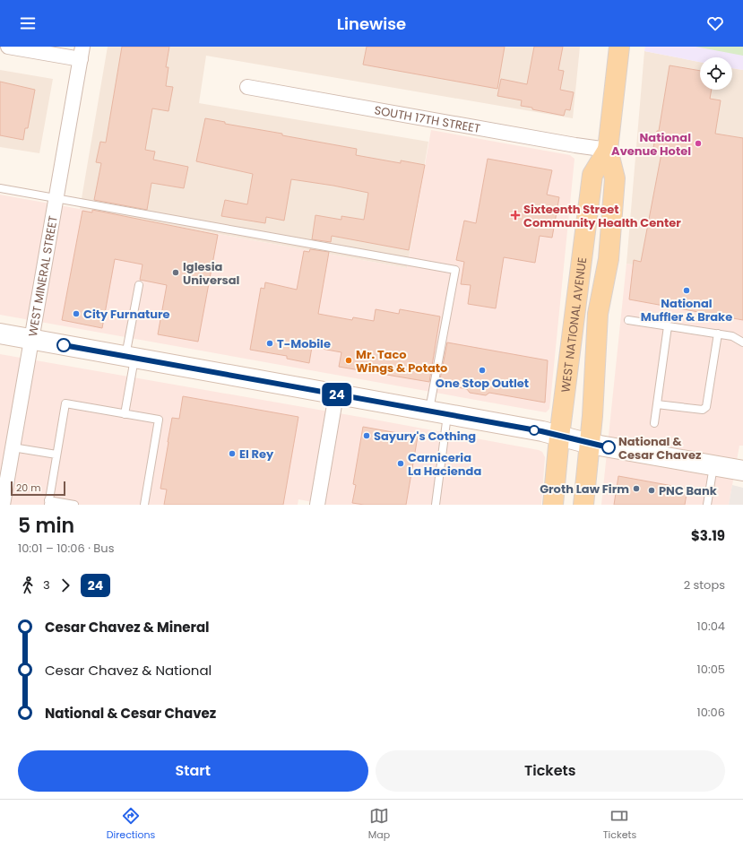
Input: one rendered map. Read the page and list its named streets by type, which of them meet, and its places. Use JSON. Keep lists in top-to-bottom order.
{
  "streets": {
    "main road": ["WEST NATIONAL AVENUE"],
    "street": ["SOUTH 17TH STREET", "WEST MINERAL STREET"]
  },
  "crossings": [
    ["SOUTH 17TH STREET", "WEST NATIONAL AVENUE"]
  ],
  "places": {
    "other": [
      "National Avenue Hotel",
      "Iglesia Universal",
      "National Muffler & Brake",
      "City Furnature",
      "T-Mobile",
      "Mr. Taco Wings & Potato",
      "One Stop Outlet",
      "Sayury's Cothing",
      "National & Cesar Chavez",
      "El Rey",
      "Carniceria La Hacienda",
      "Groth Law Firm",
      "PNC Bank"
    ],
    "health": ["Sixteenth Street Community Health Center"]
  },
  "lines": ["bus line 24"],
  "scale_bar": "20 m",
  "page": {
    "header": "Linewise",
    "on_map": "24",
    "scale": "20 m",
    "heading": ["5 min", "10:01 – 10:06 · Bus", "$3.19"],
    "legs": ["3", "24", "2 stops"],
    "list": [
      {
        "name": "Cesar Chavez & Mineral",
        "value": "10:04"
      },
      {
        "name": "Cesar Chavez & National",
        "value": "10:05"
      },
      {
        "name": "National & Cesar Chavez",
        "value": "10:06"
      }
    ],
    "buttons": ["Start", "Tickets"],
    "tabs": ["Directions", "Map", "Tickets"]
  }
}
